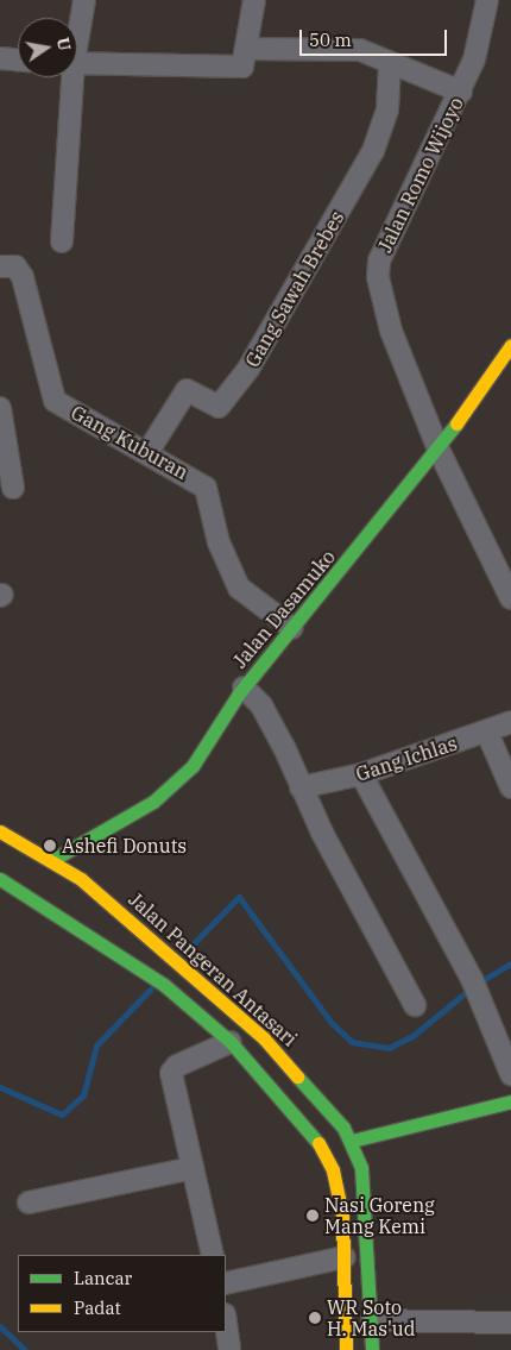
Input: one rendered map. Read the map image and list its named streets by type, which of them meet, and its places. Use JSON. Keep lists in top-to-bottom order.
{
  "streets": {
    "main road": ["Jalan Dasamuko", "Jalan Pangeran Antasari"],
    "street": [
      "Jalan Romo Wijoyo",
      "Gang Sawah Brebes",
      "Gang Kuburan",
      "Gang Ichlas"
    ]
  },
  "crossings": [
    ["Jalan Romo Wijoyo", "Jalan Dasamuko"],
    ["Gang Sawah Brebes", "Gang Kuburan"],
    ["Gang Kuburan", "Jalan Dasamuko"],
    ["Jalan Dasamuko", "Jalan Pangeran Antasari"]
  ],
  "places": ["Ashefi Donuts", "Nasi Goreng Mang Kemi", "WR Soto H. Mas'ud"],
  "legend": ["Lancar", "Padat"],
  "scale_bar": "50 m",
  "north": "right"
}
